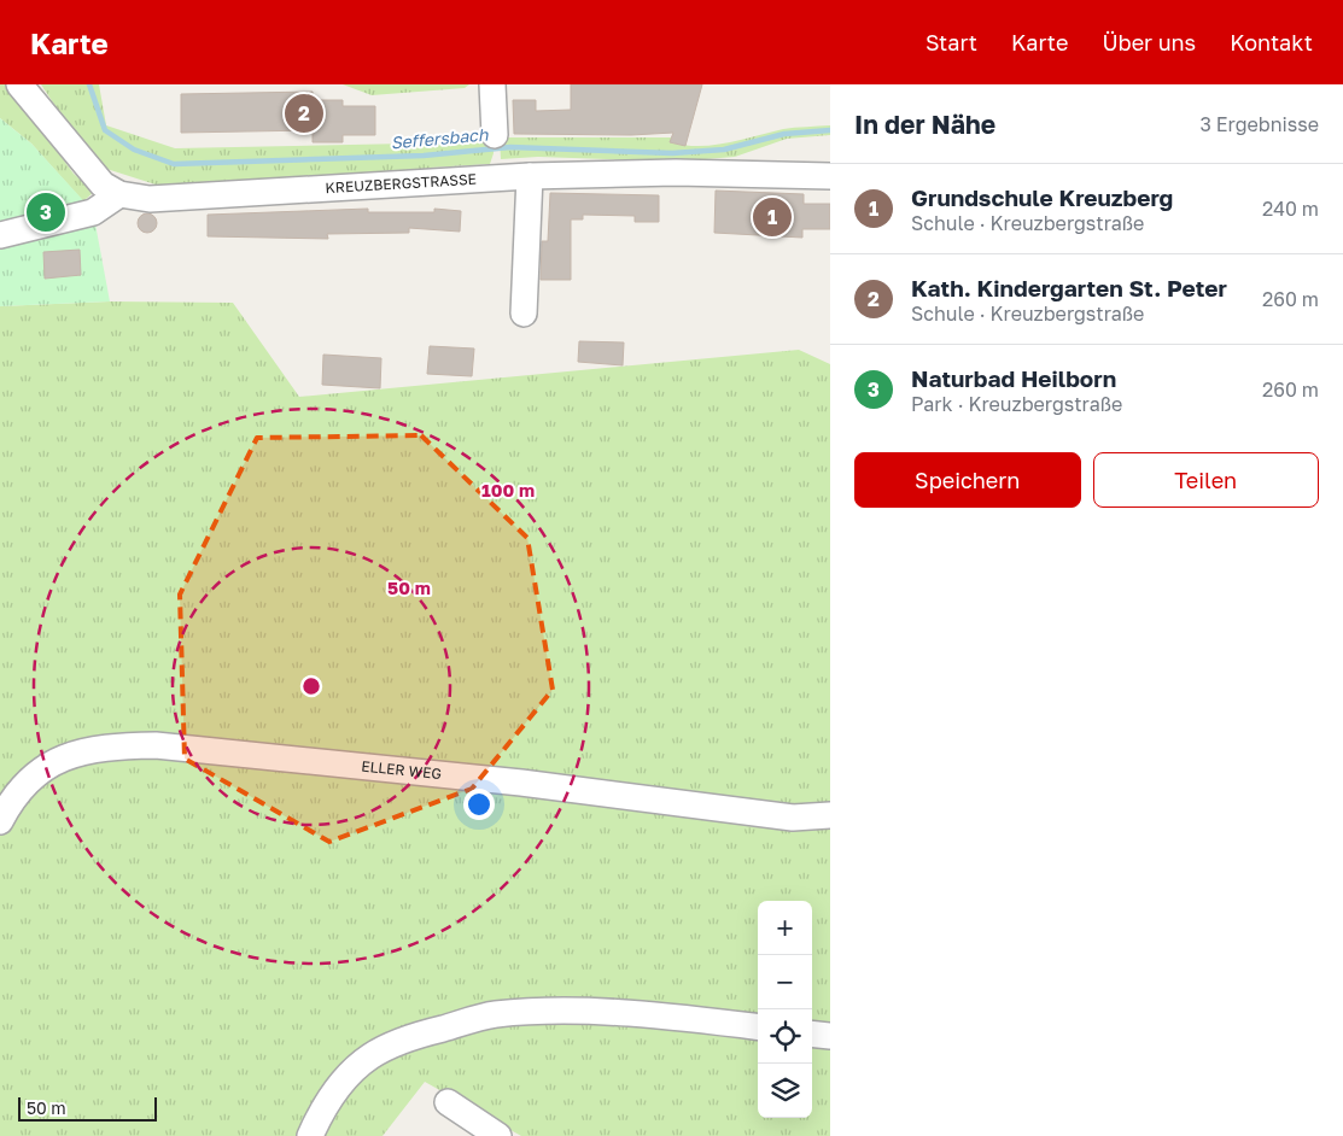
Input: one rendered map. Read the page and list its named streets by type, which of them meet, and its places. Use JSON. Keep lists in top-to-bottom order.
{
  "streets": {
    "street": ["KREUZBERGSTRASSE", "ELLER WEG"]
  },
  "water": ["Seffersbach"],
  "scale_bar": "50 m",
  "page": {
    "header": "Karte",
    "nav": [
      "Start",
      "Karte",
      "Über uns",
      "Kontakt"
    ],
    "heading": ["In der Nähe", "3 Ergebnisse"],
    "pins": ["2", "3", "1"],
    "list": [
      {
        "mark": "1",
        "name": "Grundschule Kreuzberg",
        "note": "Schule · Kreuzbergstraße",
        "value": "240 m"
      },
      {
        "mark": "2",
        "name": "Kath. Kindergarten St. Peter",
        "note": "Schule · Kreuzbergstraße",
        "value": "260 m"
      },
      {
        "mark": "3",
        "name": "Naturbad Heilborn",
        "note": "Park · Kreuzbergstraße",
        "value": "260 m"
      }
    ],
    "buttons": ["Speichern", "Teilen"],
    "map_buttons": ["+", "−"],
    "scale": "50 m"
  },
  "rings": ["100 m", "50 m"]
}
